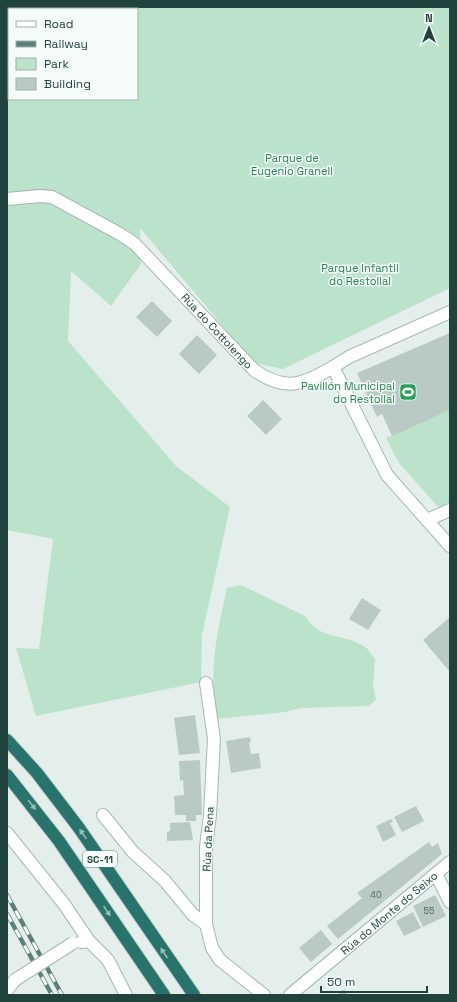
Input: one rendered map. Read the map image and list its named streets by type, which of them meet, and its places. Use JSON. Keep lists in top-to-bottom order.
{
  "streets": {
    "highway": ["SC-11"],
    "street": ["Rúa do Cottolengo", "Rúa da Pena", "Rúa do Monte do Seixo"]
  },
  "parks": ["Parque de Eugenio Granell", "Parque Infantil do Restollal"],
  "places": {
    "sports": ["Pavillón Municipal do Restollal"]
  },
  "house_numbers": ["40", "55"],
  "legend": [
    "Road",
    "Railway",
    "Park",
    "Building"
  ],
  "scale_bar": "50 m",
  "north": "top"
}
